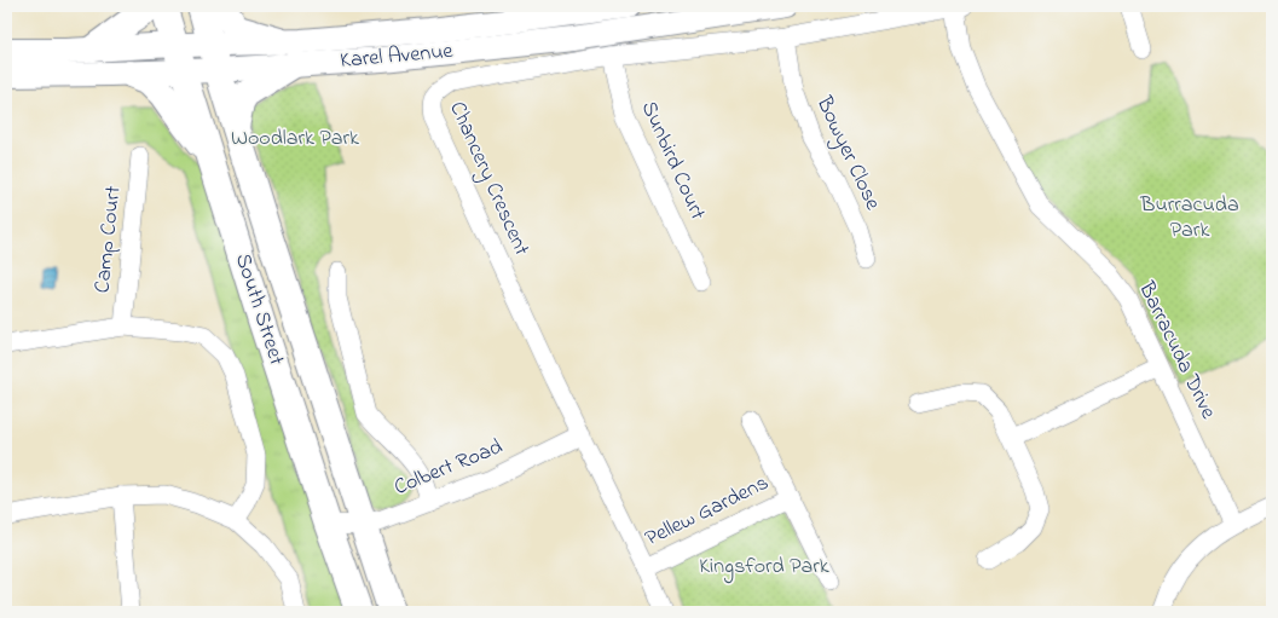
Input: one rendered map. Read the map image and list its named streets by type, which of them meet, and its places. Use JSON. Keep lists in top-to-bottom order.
{
  "streets": {
    "highway": ["South Street"],
    "main road": ["Karel Avenue"],
    "street": [
      "Bowyer Close",
      "Sunbird Court",
      "Chancery Crescent",
      "Camp Court",
      "Barracuda Drive",
      "Colbert Road",
      "Pellew Gardens"
    ]
  },
  "crossings": [
    ["Karel Avenue", "South Street"],
    ["Bowyer Close", "Chancery Crescent"],
    ["Sunbird Court", "Chancery Crescent"],
    ["Chancery Crescent", "Barracuda Drive"],
    ["Chancery Crescent", "Colbert Road"],
    ["Chancery Crescent", "Pellew Gardens"],
    ["South Street", "Colbert Road"]
  ],
  "parks": ["Woodlark Park", "Burracuda Park", "Kingsford Park"]
}
